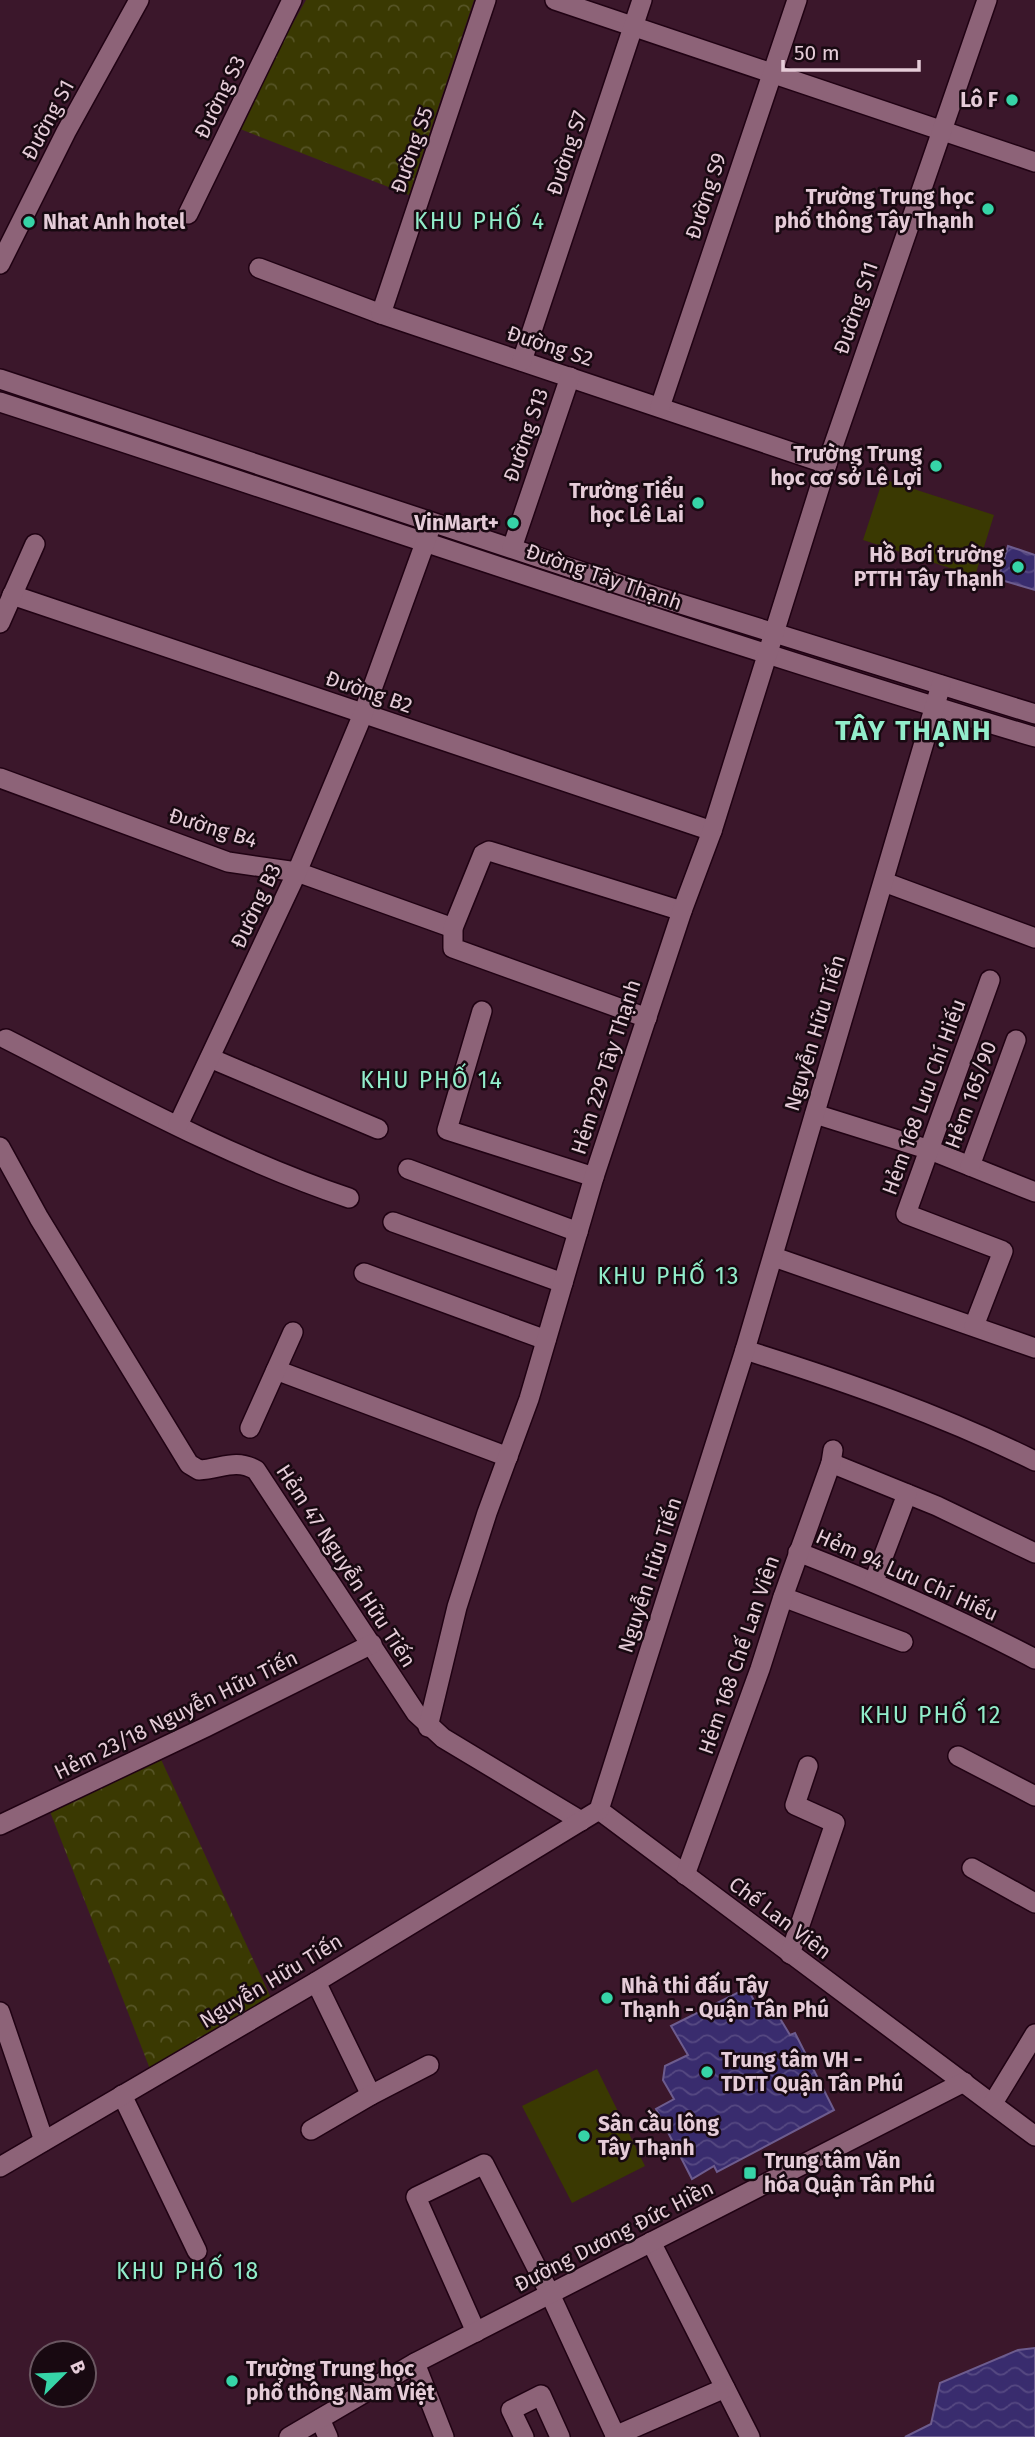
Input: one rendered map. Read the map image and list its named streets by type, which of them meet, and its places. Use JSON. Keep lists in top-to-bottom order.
{
  "streets": {
    "street": [
      "Đường S3",
      "Đường S1",
      "Đường S5",
      "Đường S7",
      "Đường S9",
      "Đường S11",
      "Đường S2",
      "Đường S13",
      "Đường Tây Thạnh",
      "Đường B2",
      "Đường B4",
      "Đường B3",
      "Nguyễn Hữu Tiến",
      "Hẻm 229 Tây Thạnh",
      "Hẻm 165/90",
      "Hẻm 168 Lưu Chí Hiếu",
      "Hẻm 47 Nguyễn Hữu Tiến",
      "Hẻm 94 Lưu Chí Hiếu",
      "Hẻm 168 Chế Lan Viên",
      "Hẻm 23/18 Nguyễn Hữu Tiến",
      "Chế Lan Viên",
      "Đường Dương Đức Hiền"
    ]
  },
  "crossings": [
    ["Đường S5", "Đường S2"],
    ["Đường S7", "Đường S2"],
    ["Đường S9", "Đường S2"],
    ["Đường S11", "Đường S2"],
    ["Đường S11", "Đường Tây Thạnh"],
    ["Đường S11", "Hẻm 229 Tây Thạnh"],
    ["Đường S2", "Đường S13"],
    ["Đường S13", "Đường Tây Thạnh"],
    ["Đường Tây Thạnh", "Đường B3"],
    ["Đường Tây Thạnh", "Nguyễn Hữu Tiến"],
    ["Đường Tây Thạnh", "Hẻm 229 Tây Thạnh"],
    ["Đường B2", "Đường B3"],
    ["Đường B2", "Hẻm 229 Tây Thạnh"],
    ["Đường B4", "Đường B3"],
    ["Nguyễn Hữu Tiến", "Hẻm 47 Nguyễn Hữu Tiến"],
    ["Nguyễn Hữu Tiến", "Chế Lan Viên"],
    ["Hẻm 229 Tây Thạnh", "Hẻm 47 Nguyễn Hữu Tiến"],
    ["Hẻm 47 Nguyễn Hữu Tiến", "Hẻm 23/18 Nguyễn Hữu Tiến"],
    ["Hẻm 94 Lưu Chí Hiếu", "Hẻm 168 Chế Lan Viên"],
    ["Hẻm 168 Chế Lan Viên", "Chế Lan Viên"],
    ["Chế Lan Viên", "Đường Dương Đức Hiền"]
  ],
  "districts": [
    "KHU PHỐ 4",
    "TÂY THẠNH",
    "KHU PHỐ 14",
    "KHU PHỐ 13",
    "KHU PHỐ 12",
    "KHU PHỐ 18"
  ],
  "places": {
    "other": [
      "Lô F",
      "Trường Trung học phổ thông Tây Thạnh",
      "Nhat Anh hotel",
      "Trường Trung học cơ sở Lê Lợi",
      "Trường Tiểu học Lê Lai",
      "VinMart+",
      "Hồ Bơi trường PTTH Tây Thạnh",
      "Nhà thi đấu Tây Thạnh - Quận Tân Phú",
      "Trung tâm VH - TDTT Quận Tân Phú",
      "Sân cầu lông Tây Thạnh",
      "Trường Trung học phổ thông Nam Việt"
    ],
    "transit": ["Trung tâm Văn hóa Quận Tân Phú"]
  },
  "scale_bar": "50 m",
  "north": "top right"
}
